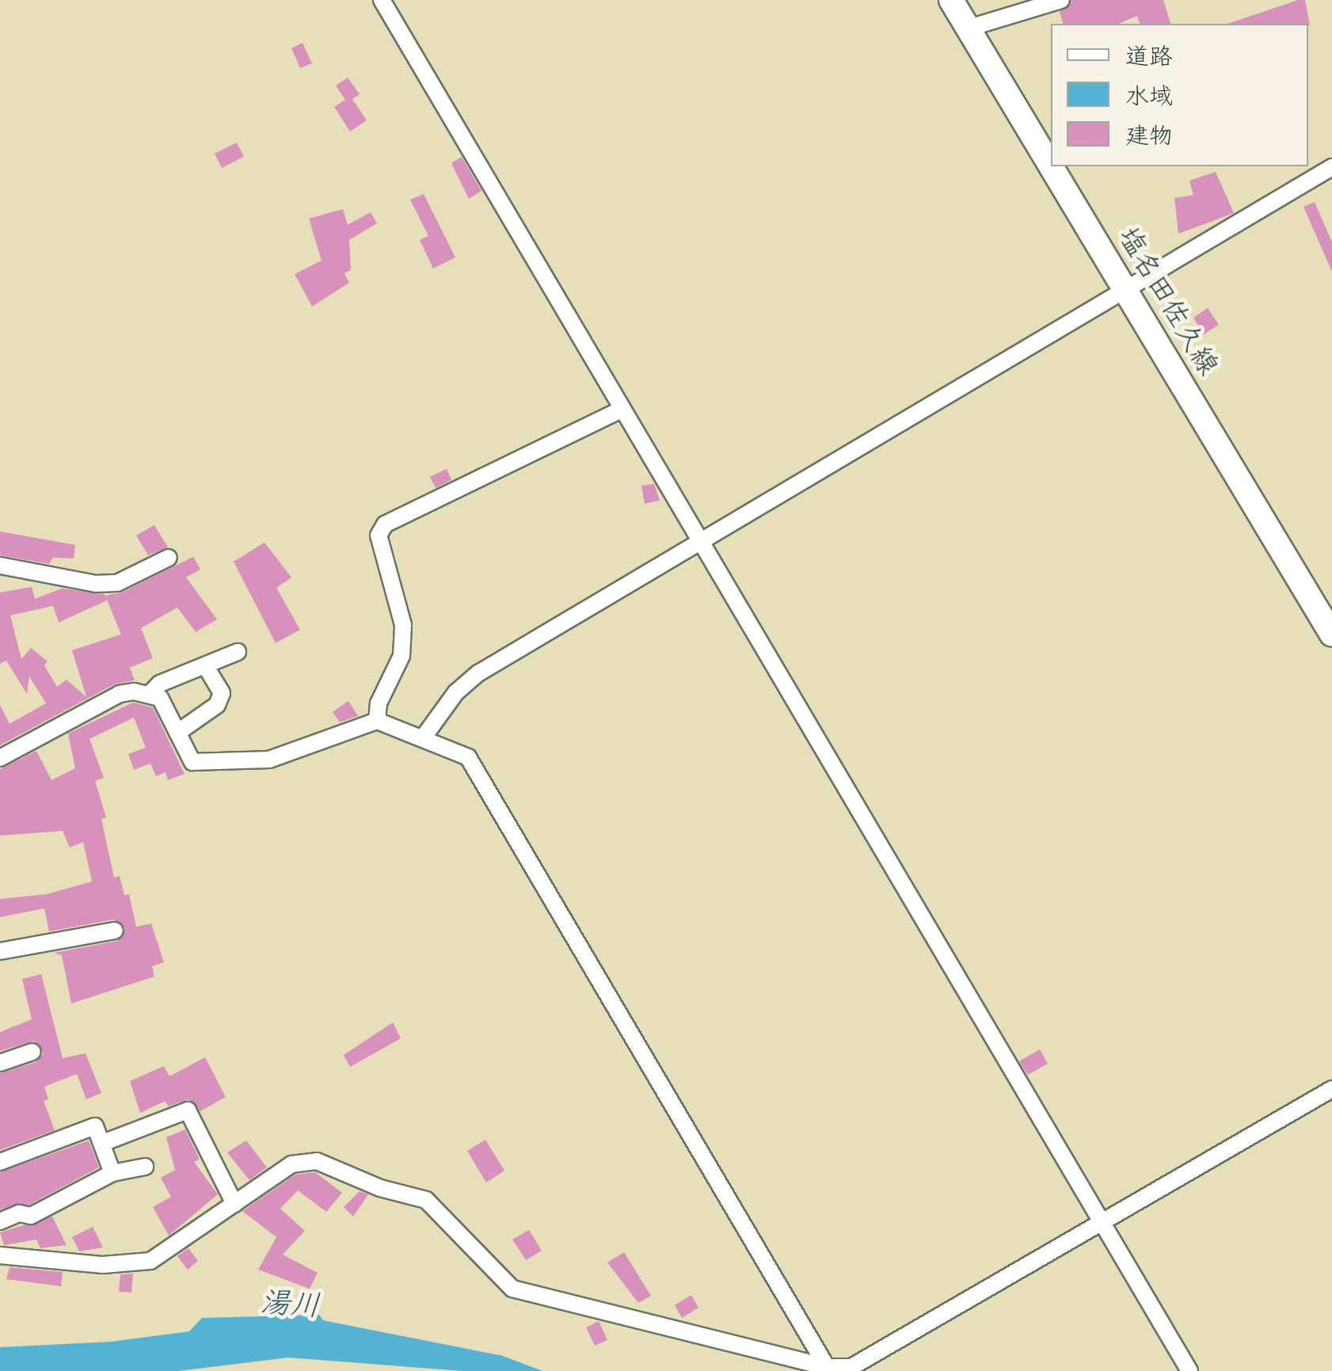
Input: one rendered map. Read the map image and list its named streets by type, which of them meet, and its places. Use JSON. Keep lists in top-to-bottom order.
{
  "streets": {
    "main road": ["塩名田佐久線"]
  },
  "water": ["湯川"],
  "legend": ["道路", "水域", "建物"]
}
